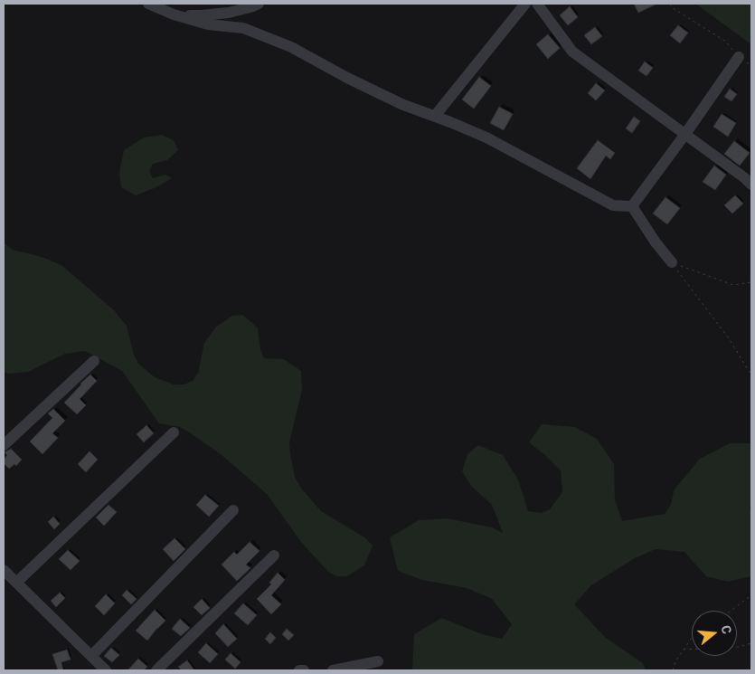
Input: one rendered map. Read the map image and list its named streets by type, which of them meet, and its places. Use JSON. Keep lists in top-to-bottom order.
{
  "north": "right"
}
